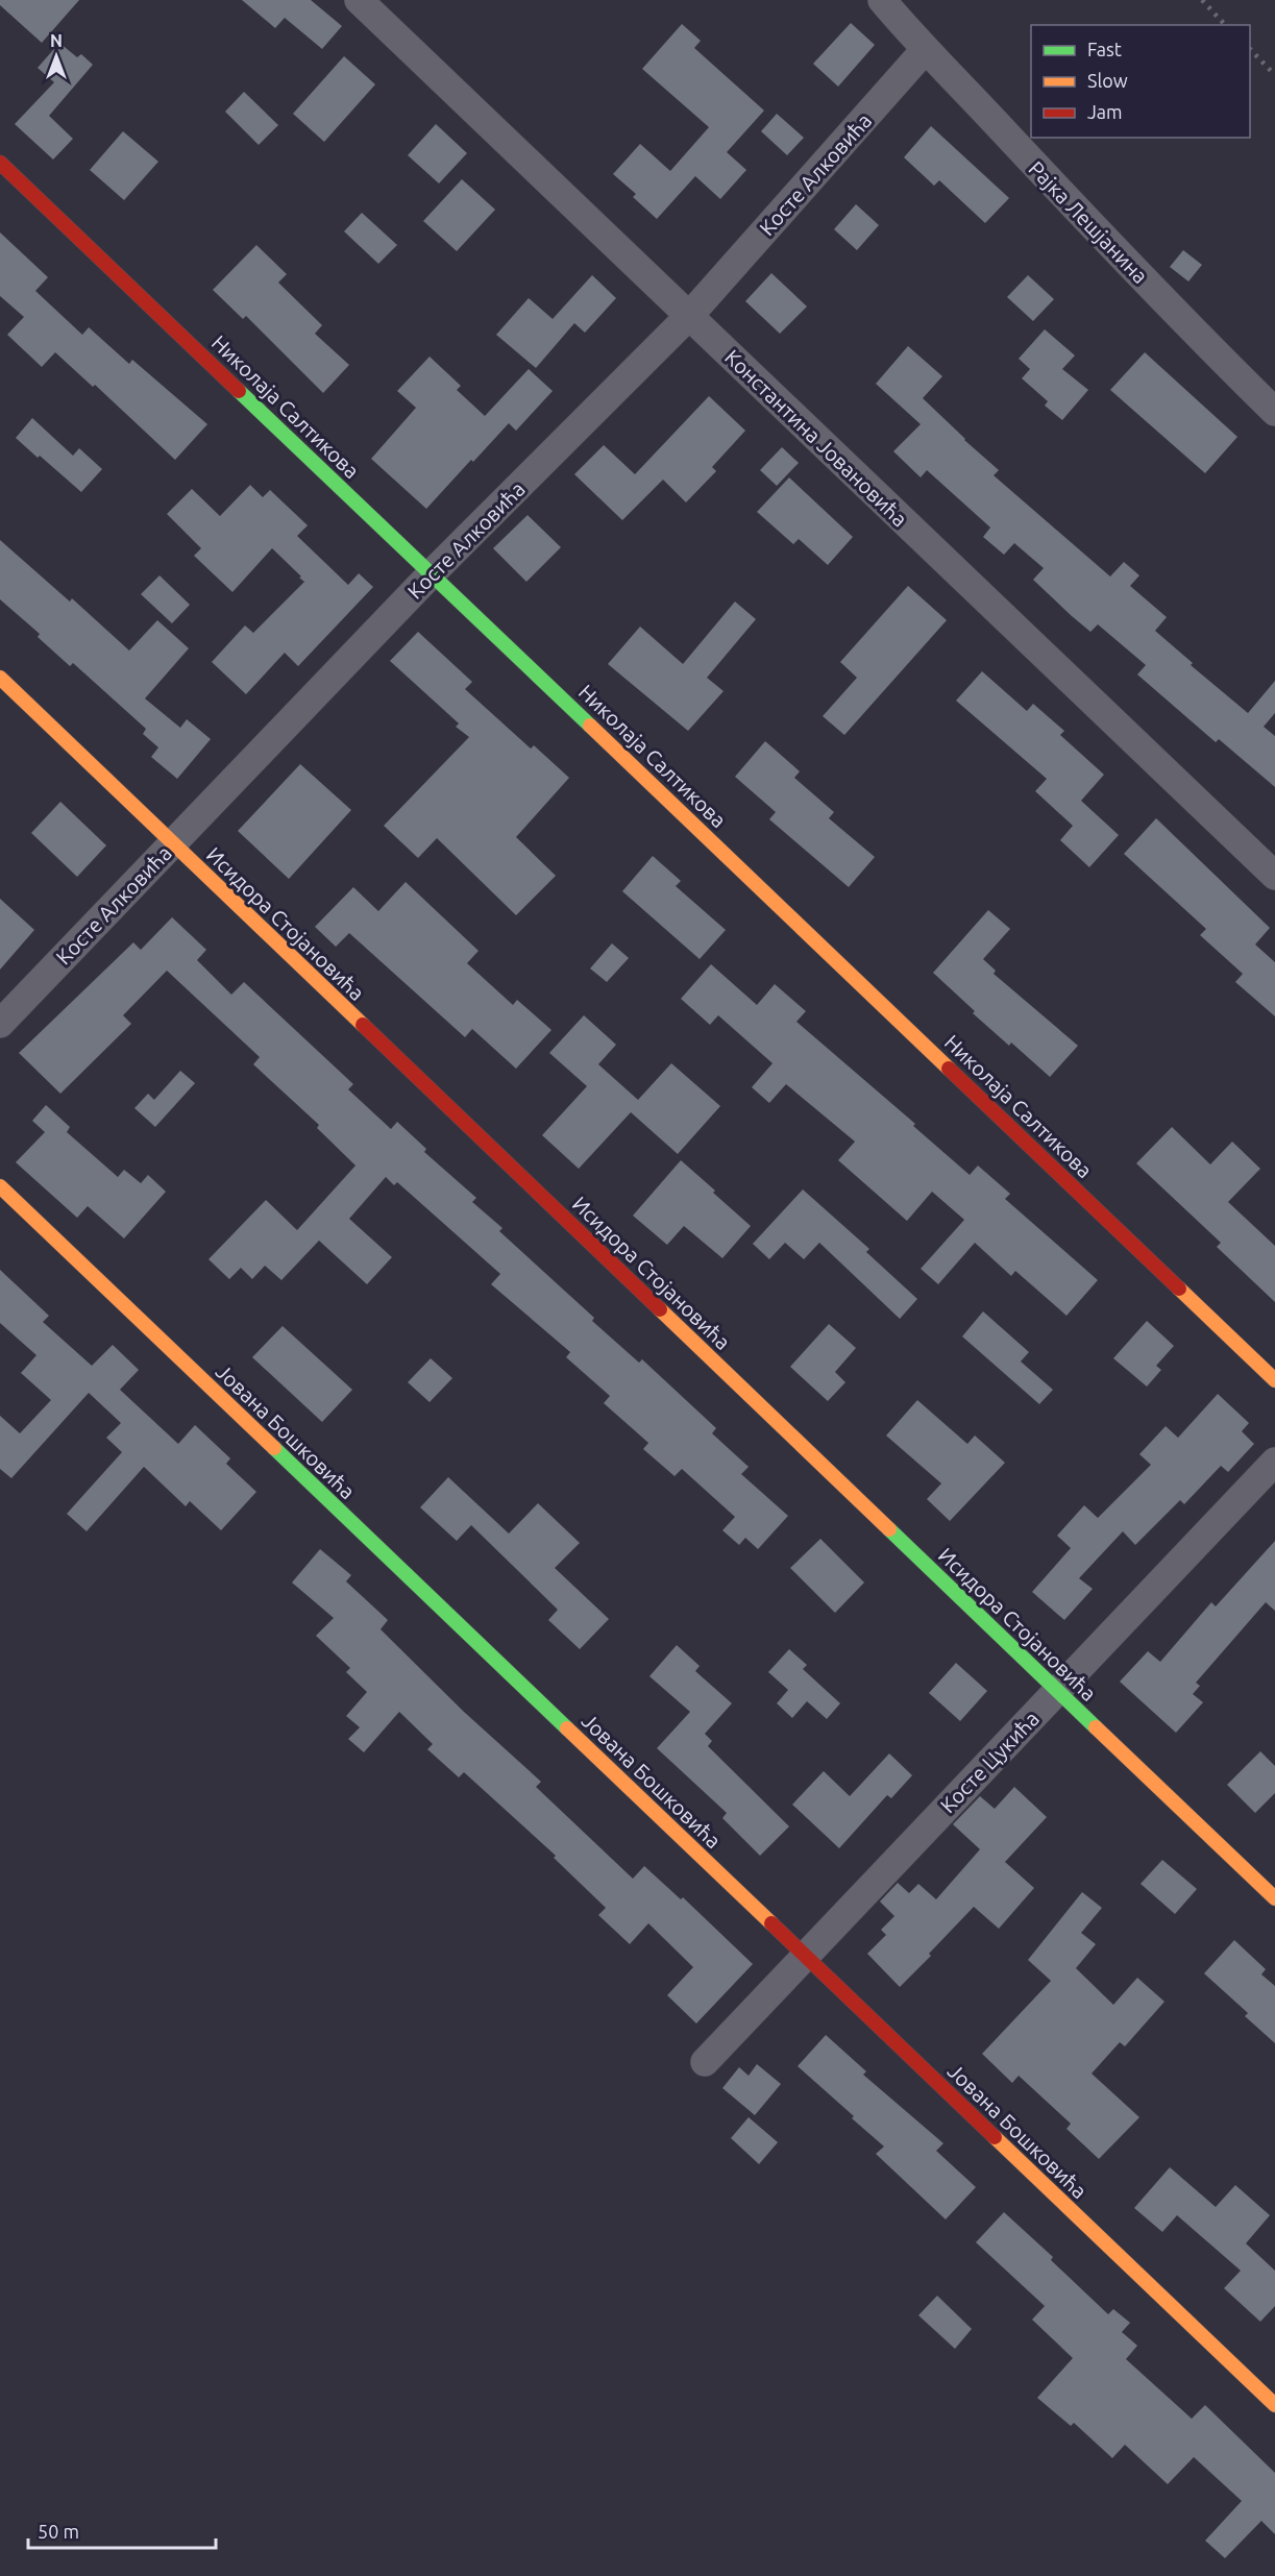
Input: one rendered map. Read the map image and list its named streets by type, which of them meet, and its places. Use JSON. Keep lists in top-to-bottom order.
{
  "streets": {
    "street": [
      "Косте Алковића",
      "Рајка Лешјанина",
      "Николаја Салтикова",
      "Константина Јовановића",
      "Исидора Стојановића",
      "Јована Бошковића",
      "Косте Цукића"
    ]
  },
  "crossings": [
    ["Косте Алковића", "Рајка Лешјанина"],
    ["Косте Алковића", "Николаја Салтикова"],
    ["Косте Алковића", "Константина Јовановића"],
    ["Косте Алковића", "Исидора Стојановића"],
    ["Исидора Стојановића", "Косте Цукића"],
    ["Јована Бошковића", "Косте Цукића"]
  ],
  "legend": ["Fast", "Slow", "Jam"],
  "scale_bar": "50 m",
  "north": "top"
}
